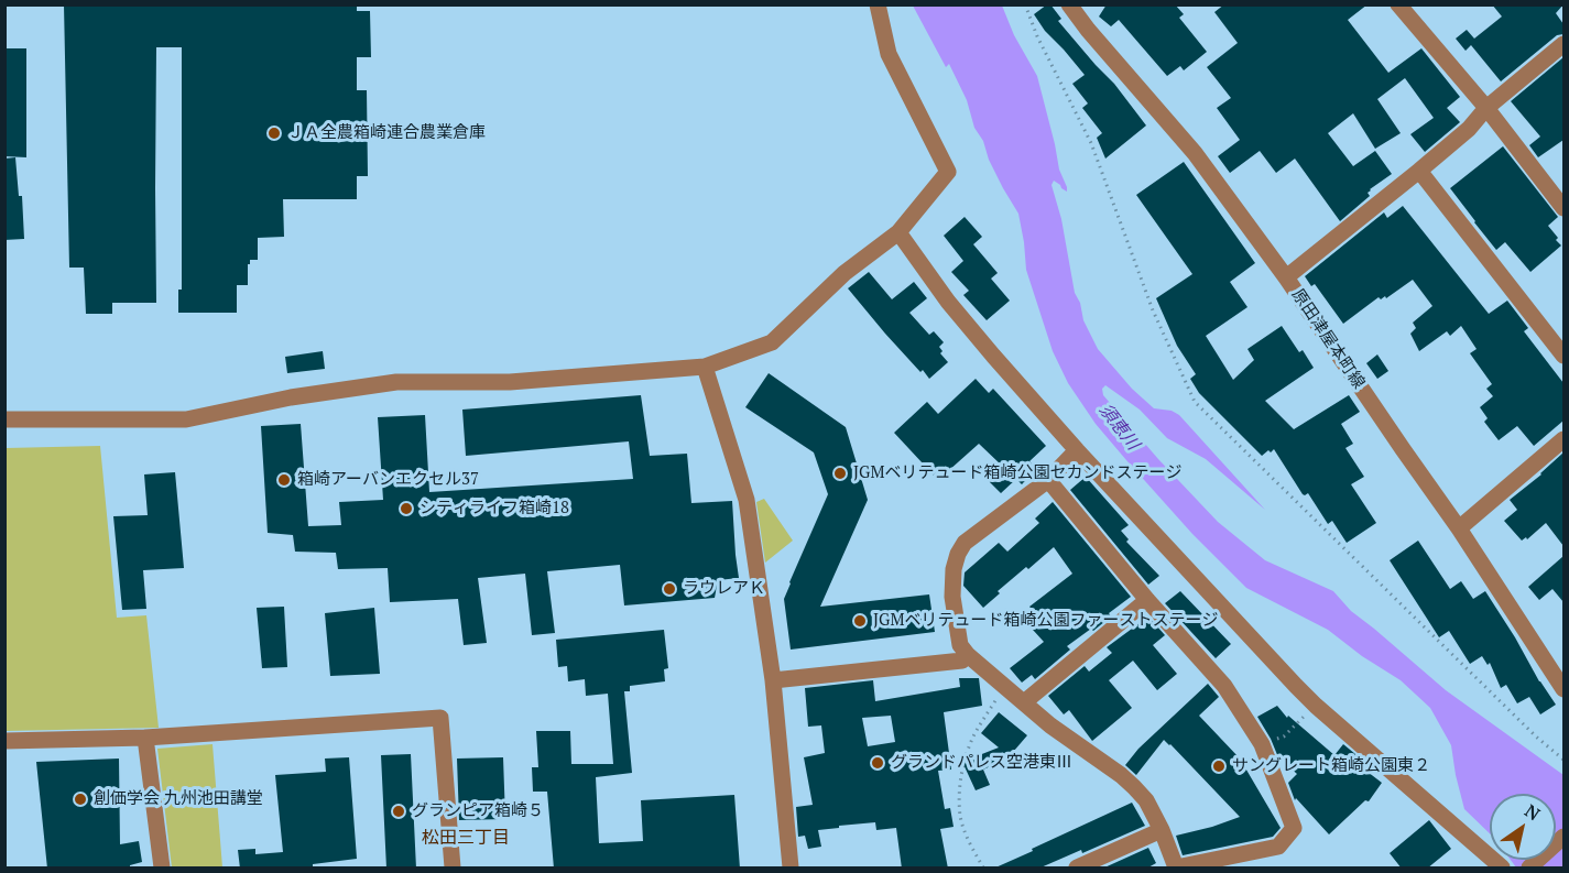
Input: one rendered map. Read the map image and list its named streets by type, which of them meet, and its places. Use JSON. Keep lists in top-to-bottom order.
{
  "streets": {
    "street": ["原田津屋本町線"]
  },
  "districts": ["松田三丁目"],
  "water": ["須恵川"],
  "places": [
    "ＪＡ全農箱崎連合農業倉庫",
    "JGMベリテュード箱崎公園セカンドステージ",
    "箱崎アーバンエクセル37",
    "シティライフ箱崎18",
    "ラウレアＫ",
    "JGMベリテュード箱崎公園ファーストステージ",
    "グランドパレス空港東Ⅲ",
    "サングレート箱崎公園東２",
    "創価学会 九州池田講堂",
    "グランピア箱崎５"
  ],
  "north": "top right"
}
